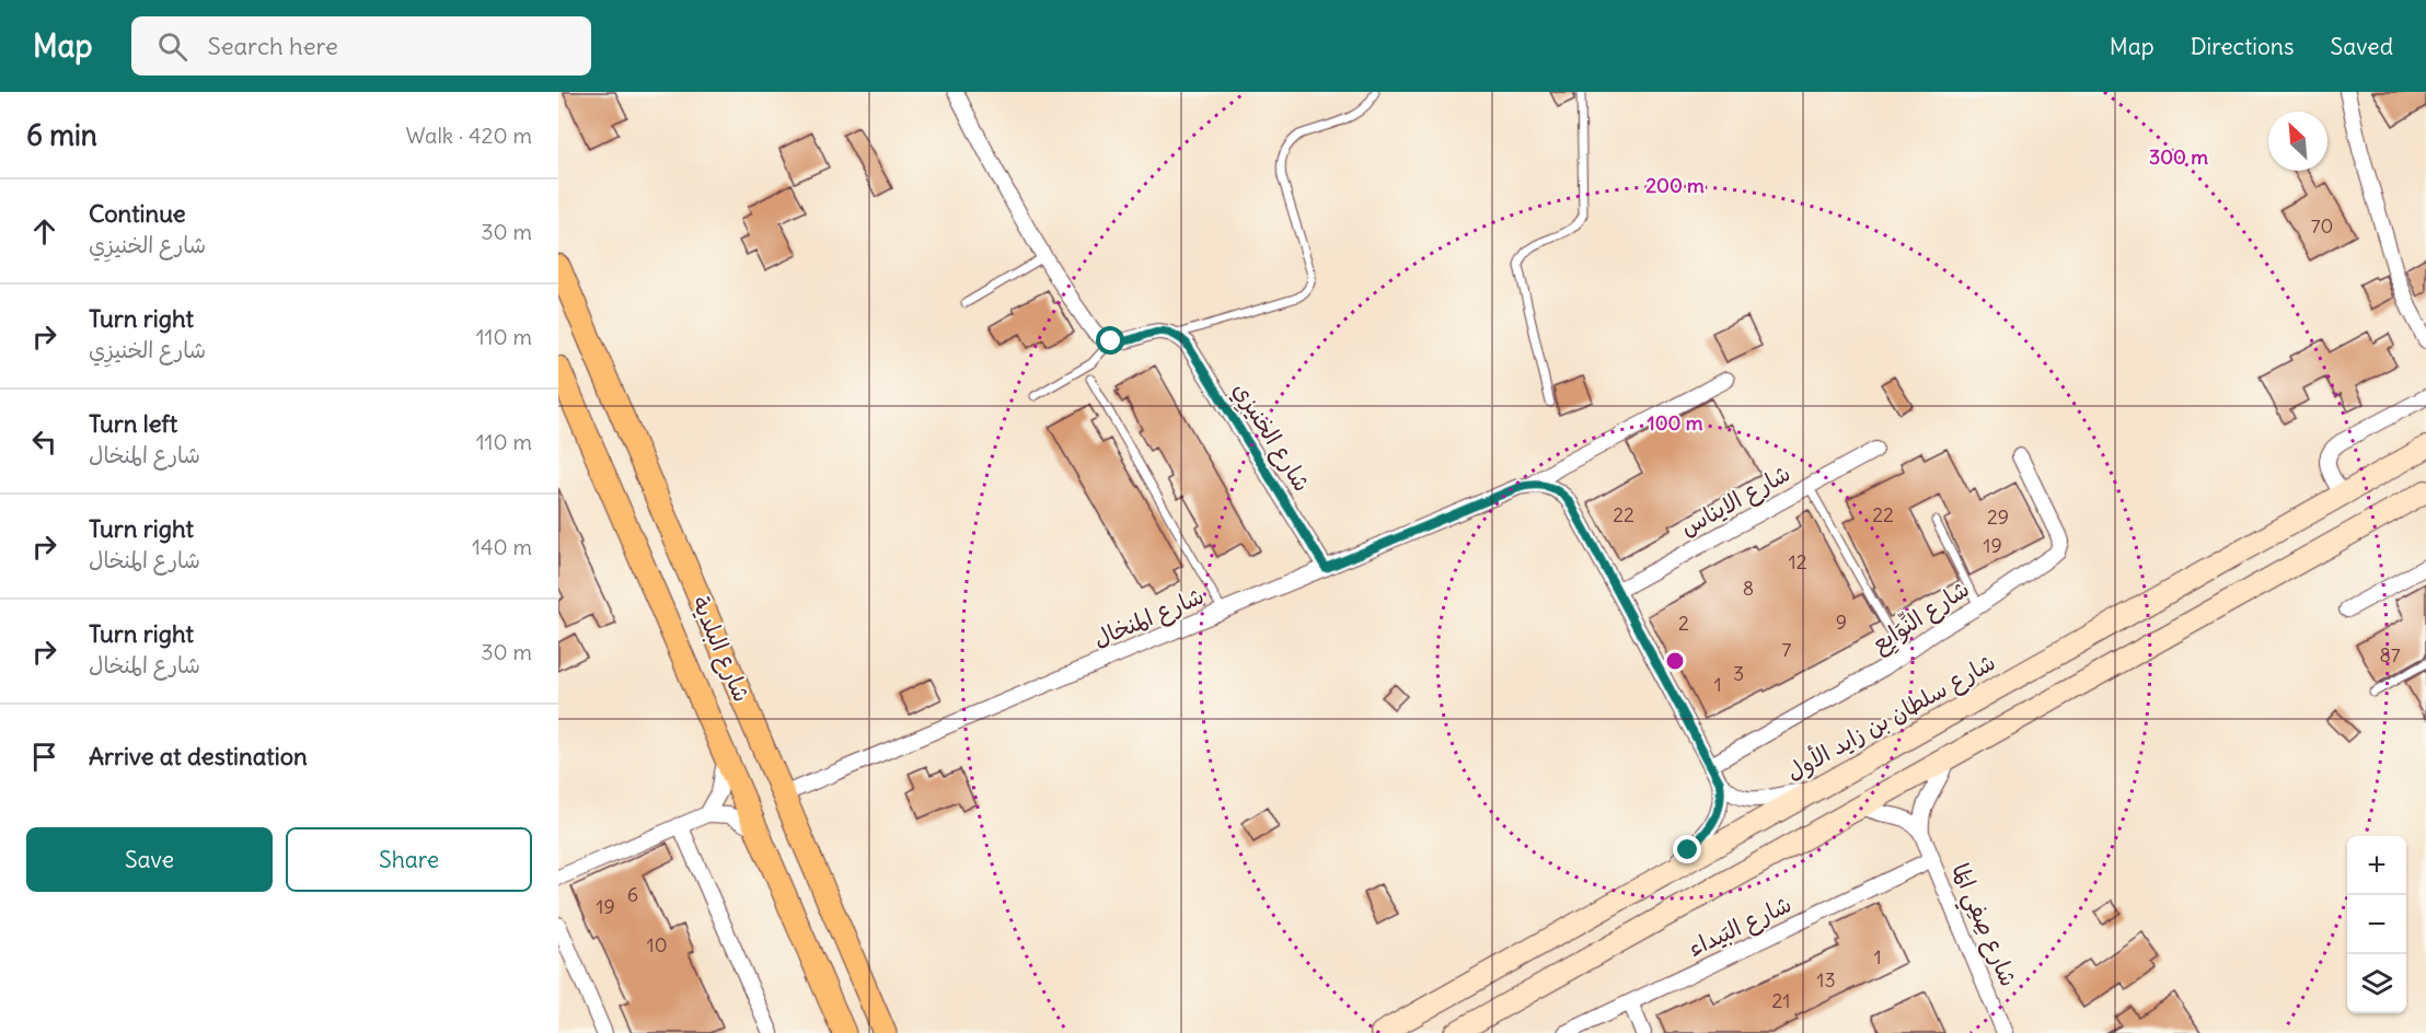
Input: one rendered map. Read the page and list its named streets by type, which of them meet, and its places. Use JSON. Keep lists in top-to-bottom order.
{
  "streets": {
    "main road": ["شارع البلدية", "شارع سلطان بن زايد الأول"],
    "street": [
      "شارع الخنيزِي",
      "شارع الايناس",
      "شارع النِّوَايِع",
      "شارع المنخال",
      "شارع صِفِي المَا",
      "شارع البَيداء"
    ]
  },
  "crossings": [
    ["شارع الخنيزِي", "شارع المنخال"],
    ["شارع المنخال", "شارع البلدية"],
    ["شارع صِفِي المَا", "شارع البَيداء"]
  ],
  "house_numbers": [
    "70",
    "22",
    "22",
    "29",
    "19",
    "12",
    "8",
    "9",
    "2",
    "7",
    "87",
    "3",
    "1",
    "6",
    "19",
    "10",
    "1",
    "13",
    "21"
  ],
  "north": "top left",
  "page": {
    "header": "Map",
    "search": "Search here",
    "nav": ["Map", "Directions", "Saved"],
    "heading": ["6 min", "Walk · 420 m"],
    "list": [
      ["Continue", "شارع الخنيزِي", "30 m"],
      ["Turn right", "شارع الخنيزِي", "110 m"],
      ["Turn left", "شارع المنخال", "110 m"],
      ["Turn right", "شارع المنخال", "140 m"],
      ["Turn right", "شارع المنخال", "30 m"],
      "Arrive at destination"
    ],
    "buttons": ["Save", "Share"],
    "map_buttons": ["+", "−"]
  },
  "rings": ["300 m", "200 m", "100 m"]
}
